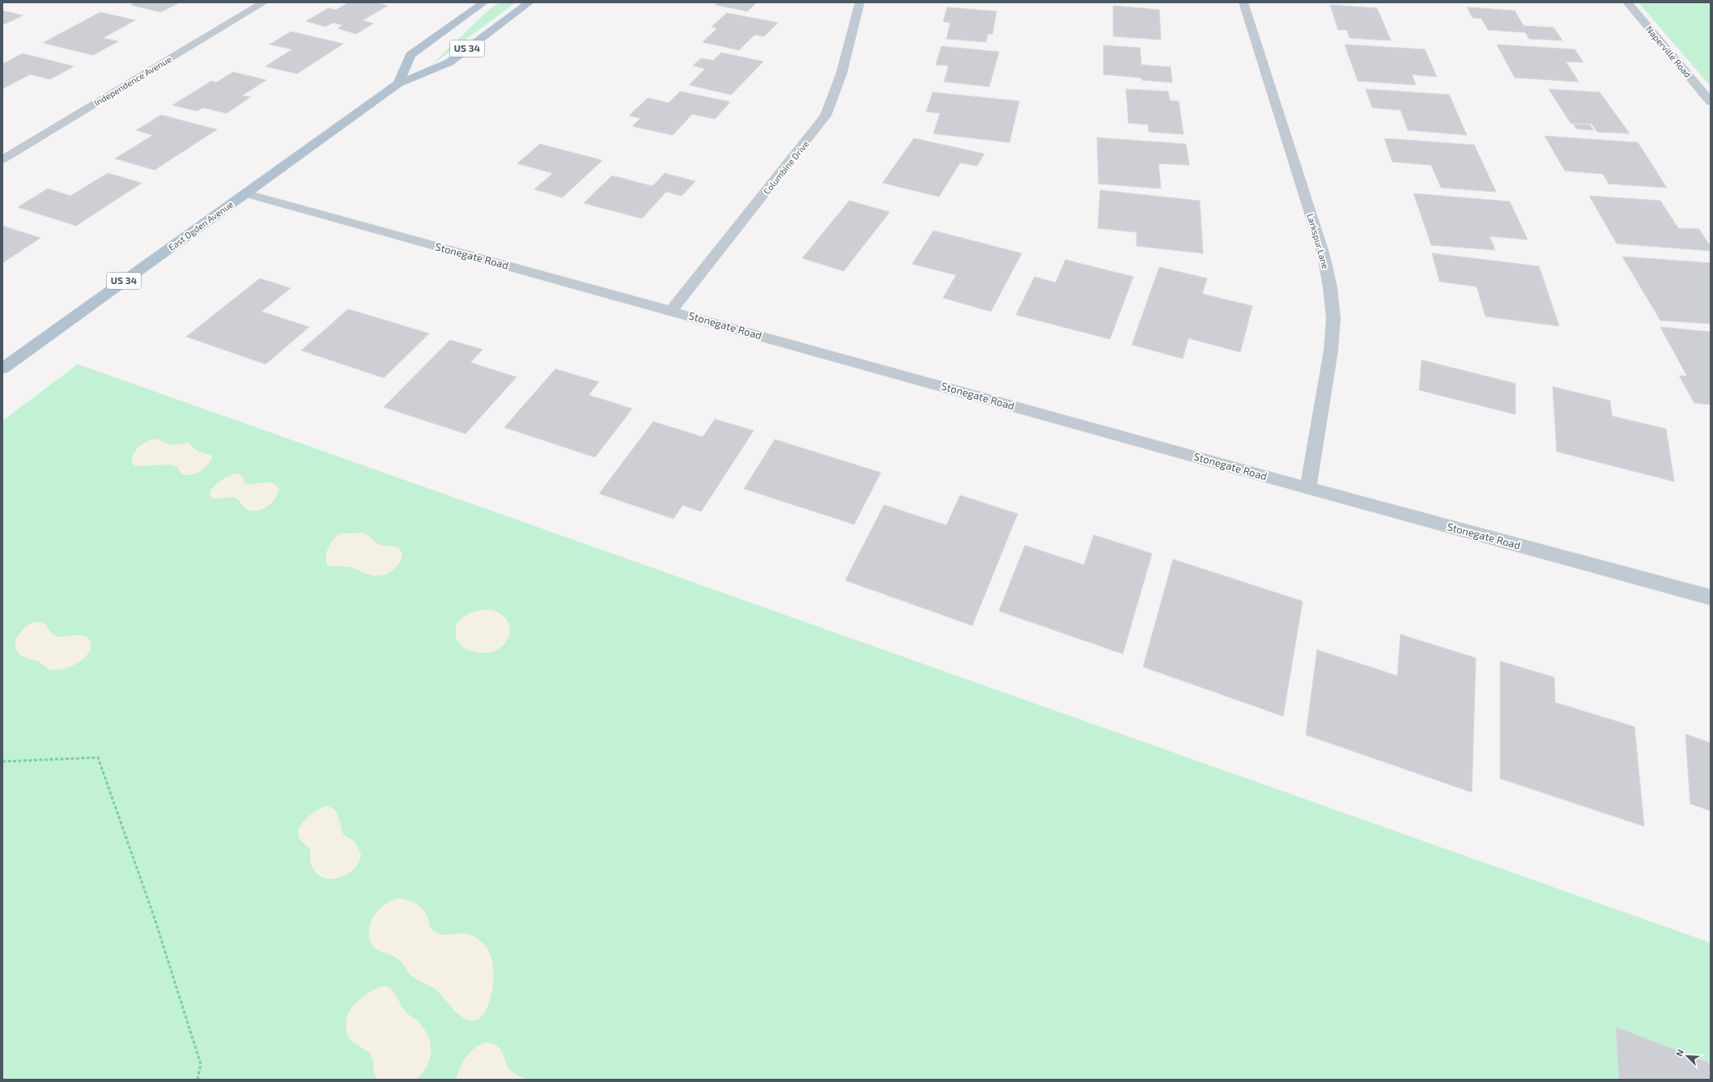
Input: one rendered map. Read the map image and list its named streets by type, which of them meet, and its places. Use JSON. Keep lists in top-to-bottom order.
{
  "streets": {
    "main road": ["US 34", "East Ogden Avenue"],
    "street": [
      "Naperville Road",
      "Independence Avenue",
      "Columbine Drive",
      "Larkspur Lane",
      "Stonegate Road"
    ]
  },
  "crossings": [
    ["US 34", "East Ogden Avenue"],
    ["Columbine Drive", "Stonegate Road"],
    ["East Ogden Avenue", "Stonegate Road"],
    ["Larkspur Lane", "Stonegate Road"]
  ],
  "north": "top left"
}
